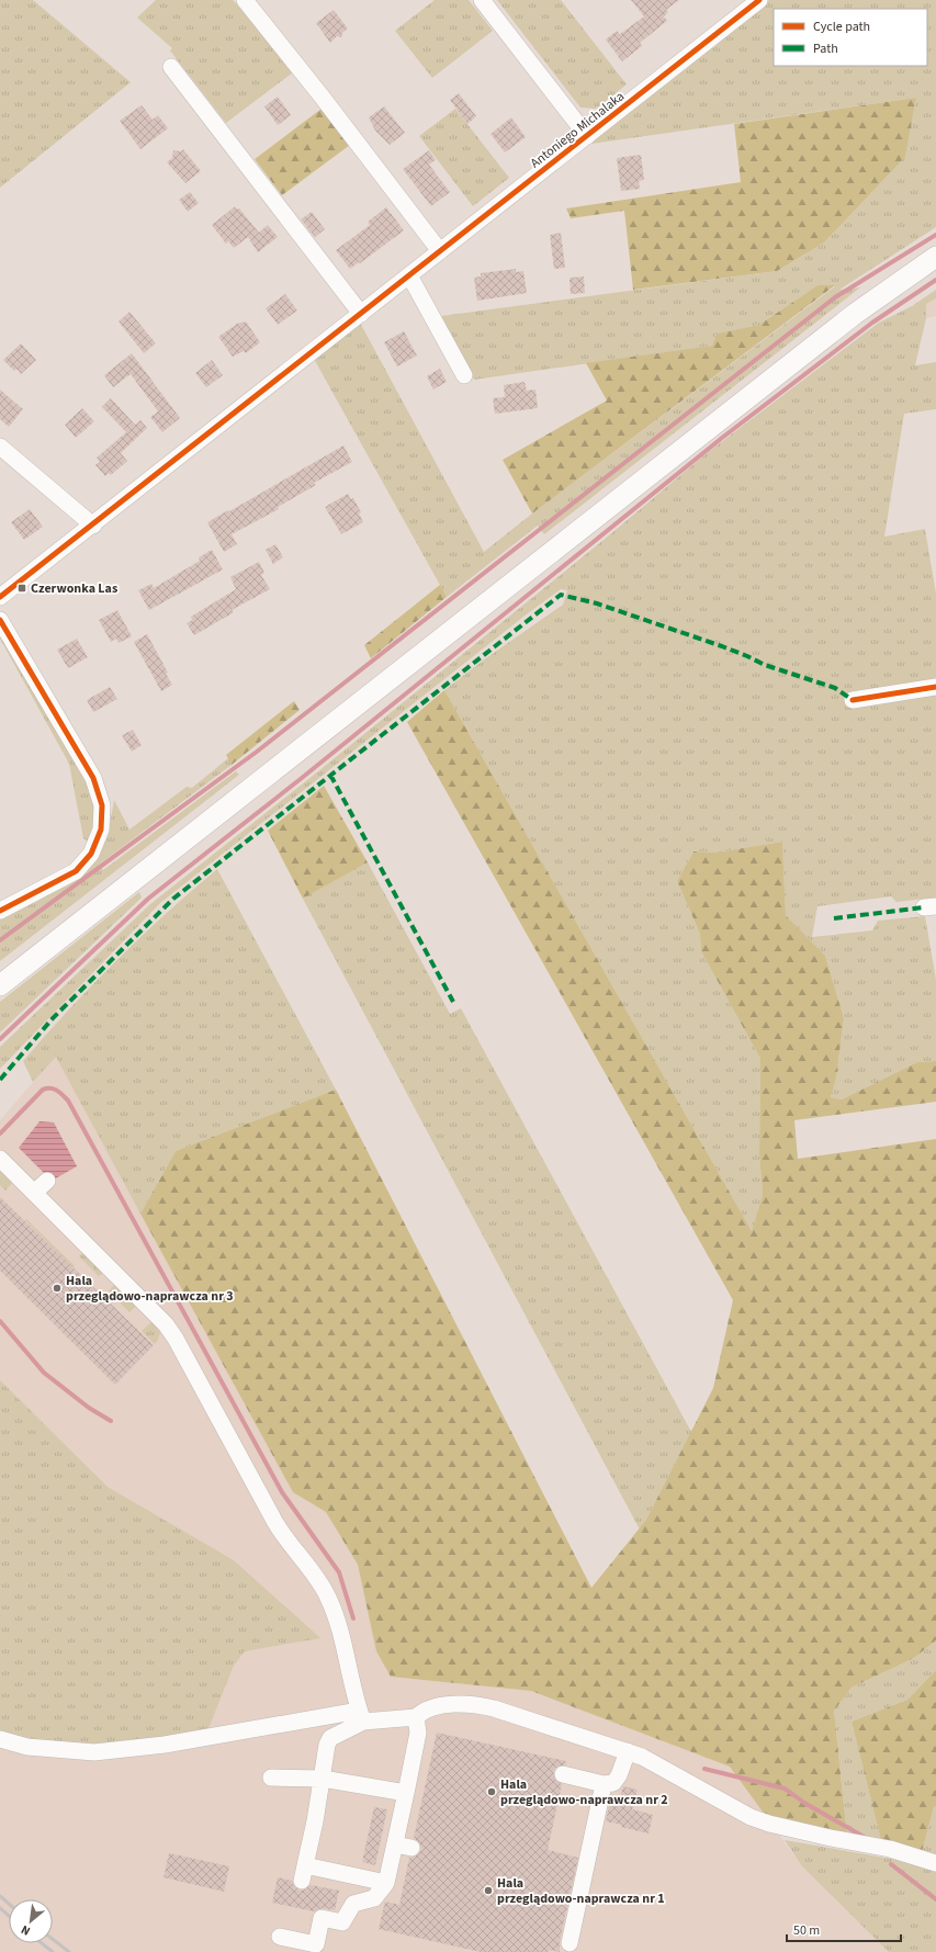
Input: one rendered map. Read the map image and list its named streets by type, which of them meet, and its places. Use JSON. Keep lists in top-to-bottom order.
{
  "streets": {
    "street": ["Antoniego Michalaka"]
  },
  "places": {
    "transit": ["Czerwonka Las"],
    "other": ["Hala przeglądowo-naprawcza nr 3", "Hala przeglądowo-naprawcza nr 2", "Hala przeglądowo-naprawcza nr 1"]
  },
  "legend": ["Cycle path", "Path"],
  "scale_bar": "50 m",
  "north": "bottom left"
}
